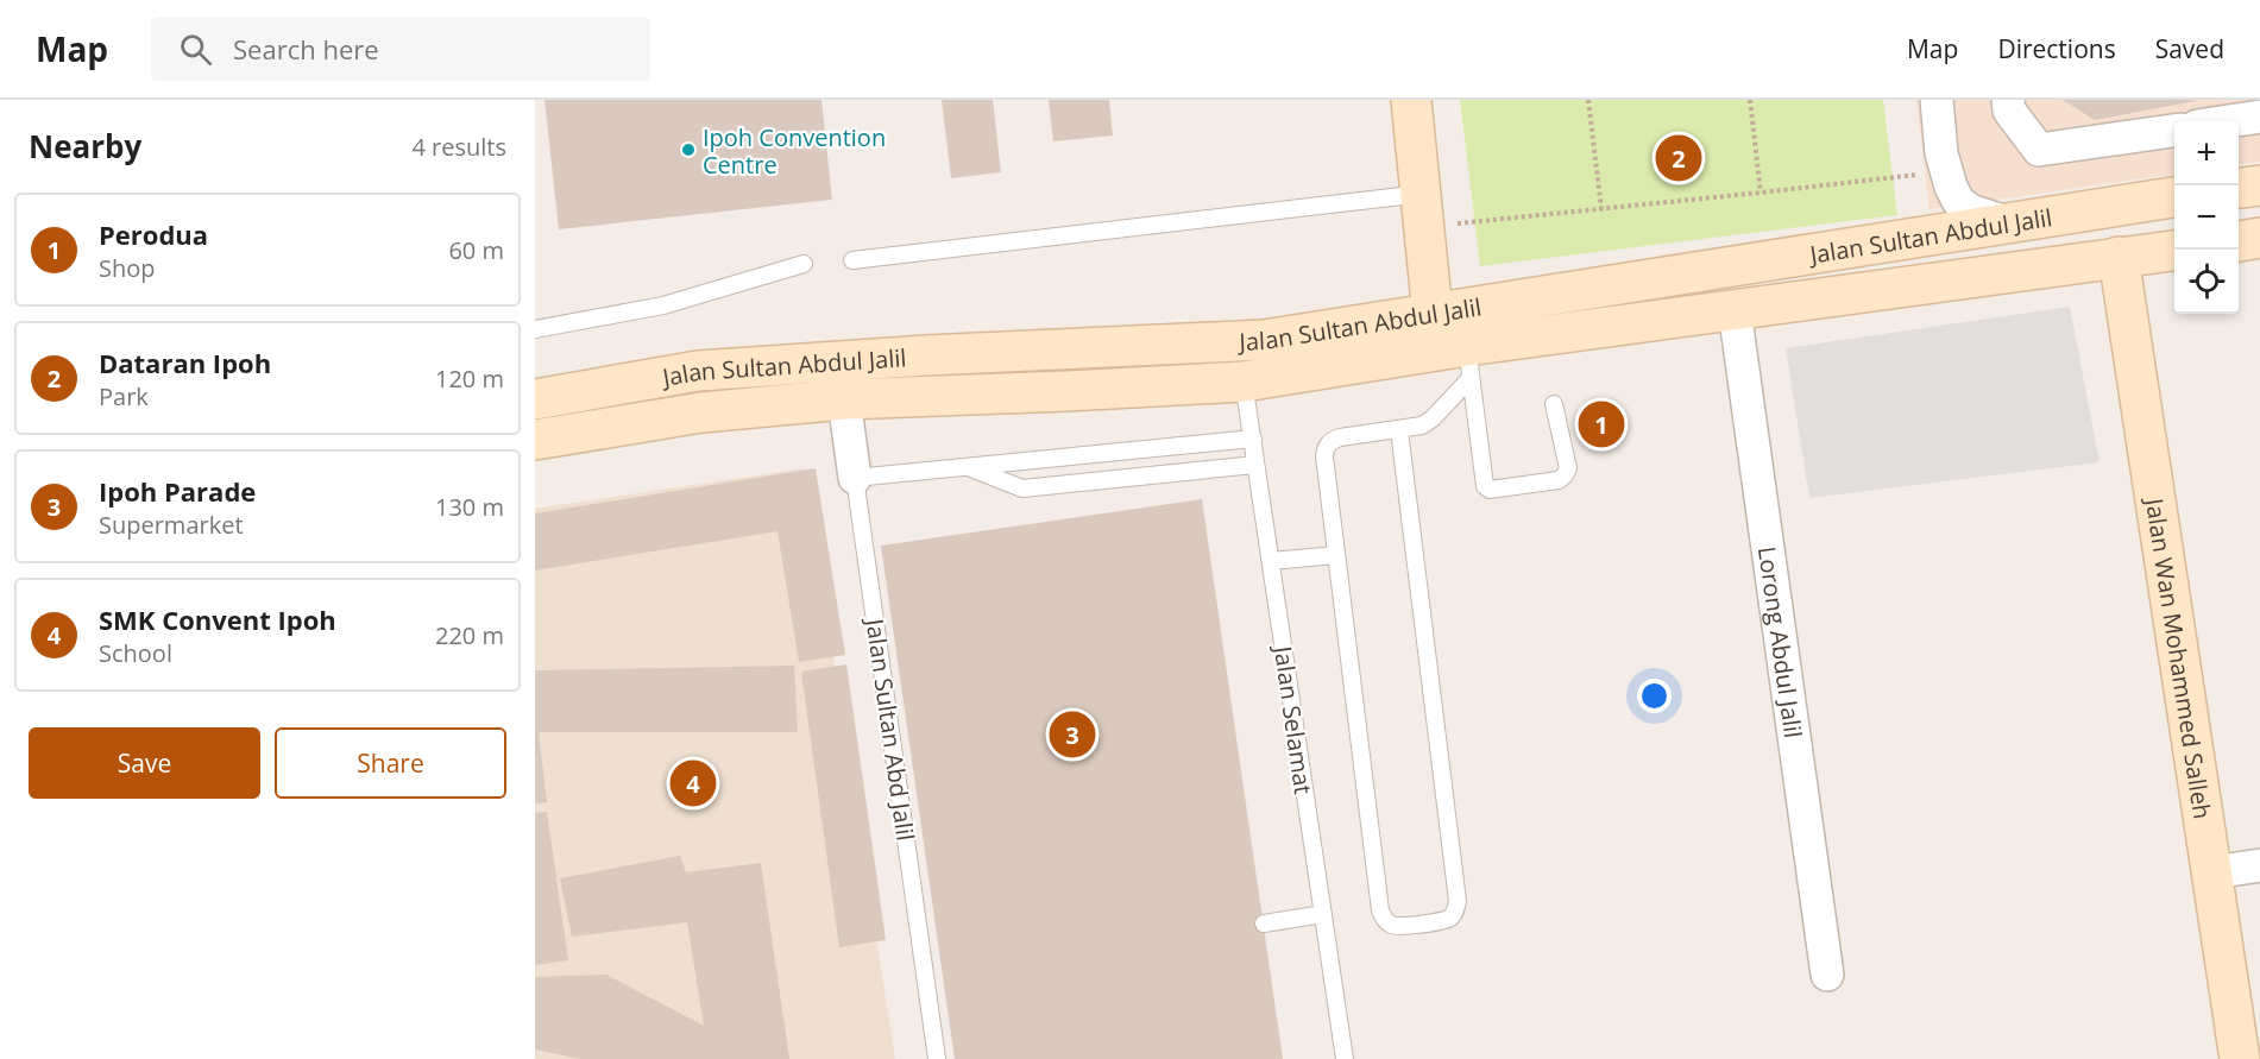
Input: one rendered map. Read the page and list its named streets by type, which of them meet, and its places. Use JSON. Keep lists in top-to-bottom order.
{
  "streets": {
    "street": [
      "Jalan Sultan Abdul Jalil",
      "Lorong Abdul Jalil",
      "Jalan Wan Mohammed Salleh",
      "Jalan Sultan Abd Jalil"
    ],
    "lane": ["Jalan Selamat"]
  },
  "crossings": [
    ["Jalan Sultan Abdul Jalil", "Lorong Abdul Jalil"],
    ["Jalan Sultan Abdul Jalil", "Jalan Wan Mohammed Salleh"],
    ["Jalan Sultan Abdul Jalil", "Jalan Selamat"],
    ["Jalan Sultan Abdul Jalil", "Jalan Sultan Abd Jalil"]
  ],
  "places": ["Ipoh Convention Centre"],
  "page": {
    "header": "Map",
    "search": "Search here",
    "nav": ["Map", "Directions", "Saved"],
    "heading": ["Nearby", "4 results"],
    "map_buttons": ["+", "−"],
    "pins": [
      "2",
      "1",
      "3",
      "4"
    ],
    "list": [
      {
        "mark": "1",
        "name": "Perodua",
        "note": "Shop",
        "value": "60 m"
      },
      {
        "mark": "2",
        "name": "Dataran Ipoh",
        "note": "Park",
        "value": "120 m"
      },
      {
        "mark": "3",
        "name": "Ipoh Parade",
        "note": "Supermarket",
        "value": "130 m"
      },
      {
        "mark": "4",
        "name": "SMK Convent Ipoh",
        "note": "School",
        "value": "220 m"
      }
    ],
    "buttons": ["Save", "Share"]
  }
}
